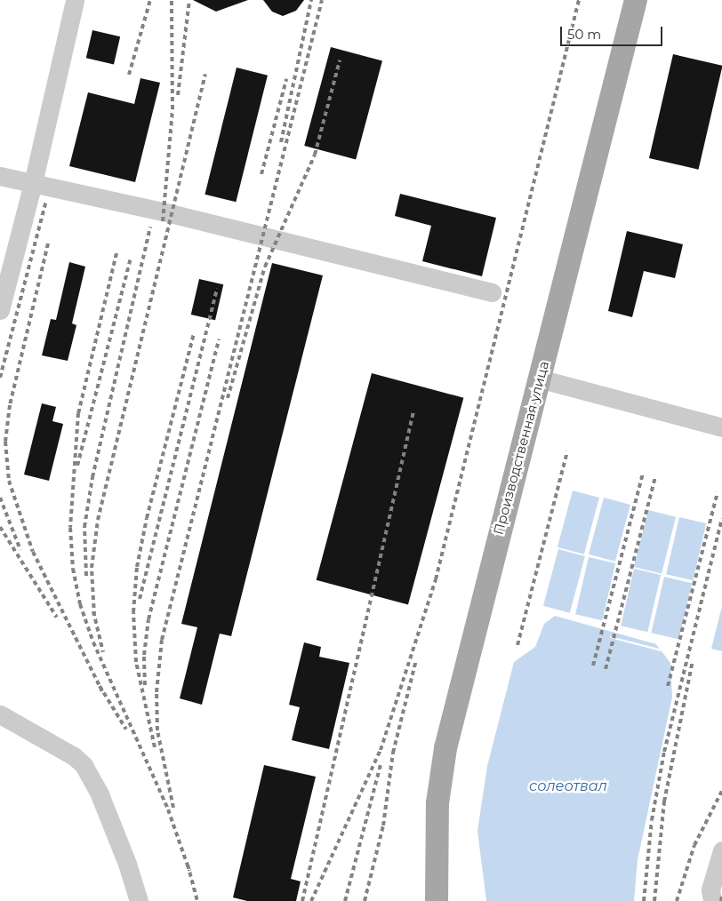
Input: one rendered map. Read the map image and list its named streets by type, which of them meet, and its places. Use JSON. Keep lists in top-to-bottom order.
{
  "streets": {
    "main road": ["Производственная улица"]
  },
  "water": ["солеотвал"],
  "scale_bar": "50 m"
}
